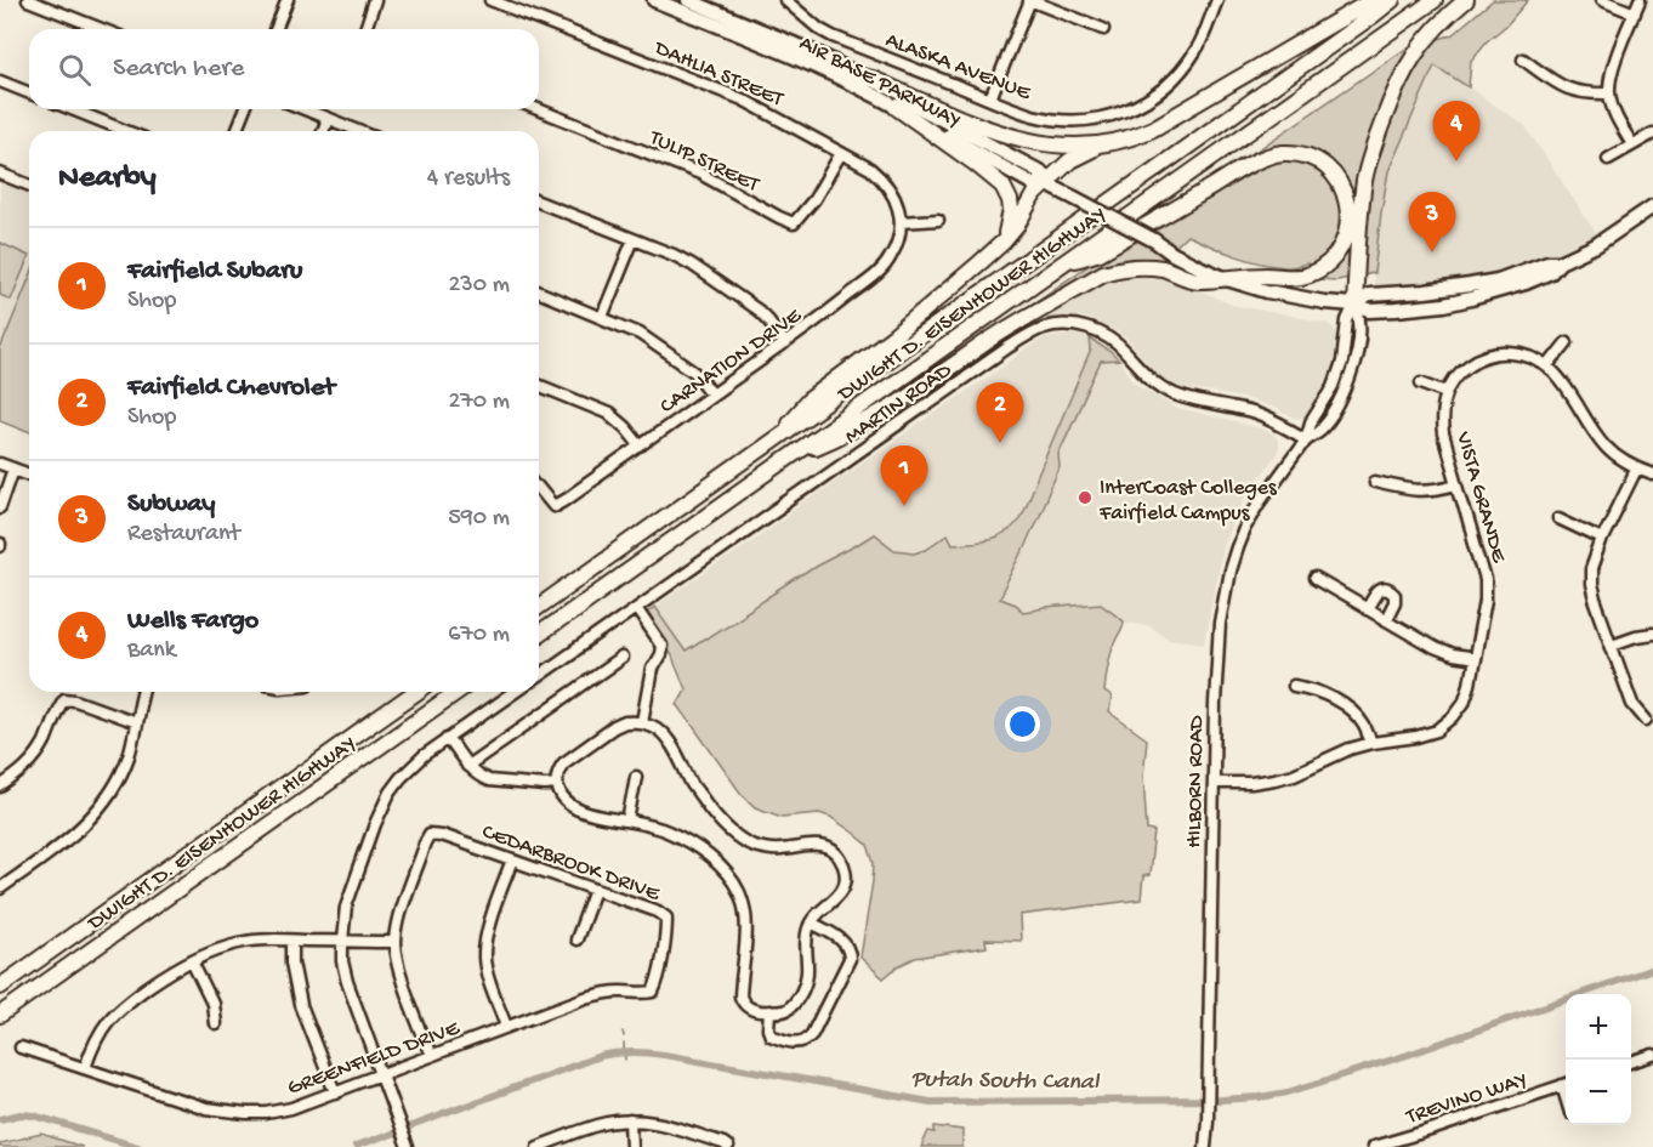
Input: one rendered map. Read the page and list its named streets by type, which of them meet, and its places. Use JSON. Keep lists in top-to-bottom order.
{
  "streets": {
    "highway": ["DWIGHT D. EISENHOWER HIGHWAY"],
    "main road": ["AIR BASE PARKWAY"],
    "street": [
      "ALASKA AVENUE",
      "DAHLIA STREET",
      "TULIP STREET",
      "CARNATION DRIVE",
      "MARTIN ROAD",
      "VISTA GRANDE",
      "HILBORN ROAD",
      "CEDARBROOK DRIVE",
      "GREENFIELD DRIVE",
      "TREVINO WAY"
    ]
  },
  "crossings": [
    ["DAHLIA STREET", "TULIP STREET"],
    ["DAHLIA STREET", "CARNATION DRIVE"],
    ["AIR BASE PARKWAY", "HILBORN ROAD"],
    ["MARTIN ROAD", "HILBORN ROAD"],
    ["VISTA GRANDE", "HILBORN ROAD"],
    ["CEDARBROOK DRIVE", "GREENFIELD DRIVE"]
  ],
  "water": ["Putah South Canal"],
  "places": ["InterCoast Colleges Fairfield Campus"],
  "page": {
    "search": "Search here",
    "pins": [
      "4",
      "3",
      "2",
      "1"
    ],
    "heading": ["Nearby", "4 results"],
    "list": [
      {
        "mark": "1",
        "name": "Fairfield Subaru",
        "note": "Shop",
        "value": "230 m"
      },
      {
        "mark": "2",
        "name": "Fairfield Chevrolet",
        "note": "Shop",
        "value": "270 m"
      },
      {
        "mark": "3",
        "name": "Subway",
        "note": "Restaurant",
        "value": "590 m"
      },
      {
        "mark": "4",
        "name": "Wells Fargo",
        "note": "Bank",
        "value": "670 m"
      }
    ],
    "map_buttons": ["+", "−"]
  }
}
